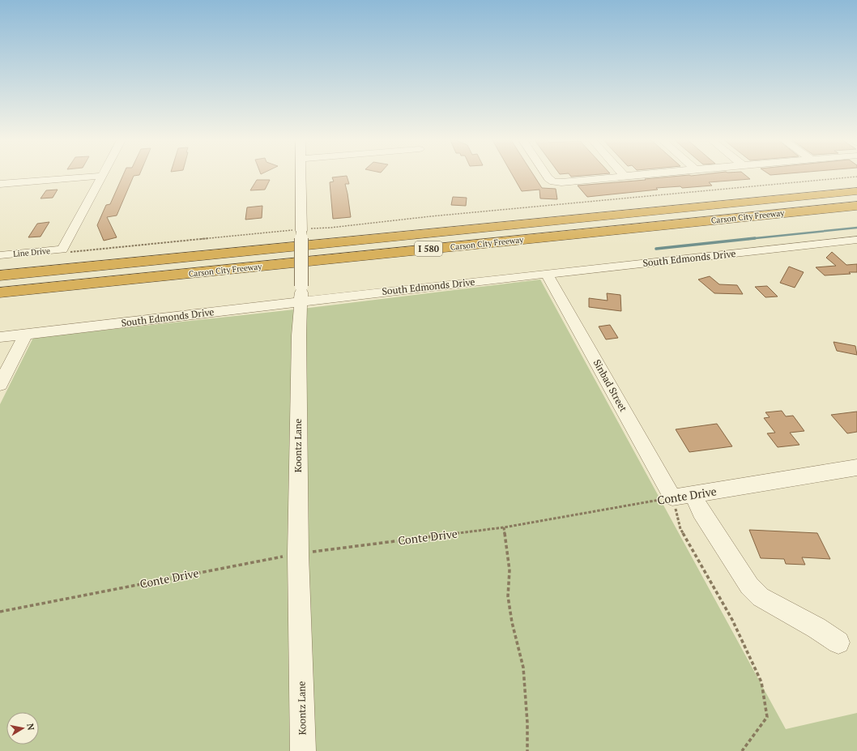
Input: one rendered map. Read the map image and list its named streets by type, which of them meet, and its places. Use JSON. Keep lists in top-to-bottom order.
{
  "streets": {
    "highway": ["Carson City Freeway", "I 580"],
    "street": [
      "Line Drive",
      "South Edmonds Drive",
      "Sinbad Street",
      "Koontz Lane",
      "Conte Drive"
    ]
  },
  "crossings": [
    ["South Edmonds Drive", "Sinbad Street"],
    ["South Edmonds Drive", "Koontz Lane"],
    ["Sinbad Street", "Conte Drive"],
    ["Koontz Lane", "Conte Drive"]
  ],
  "north": "right"
}
